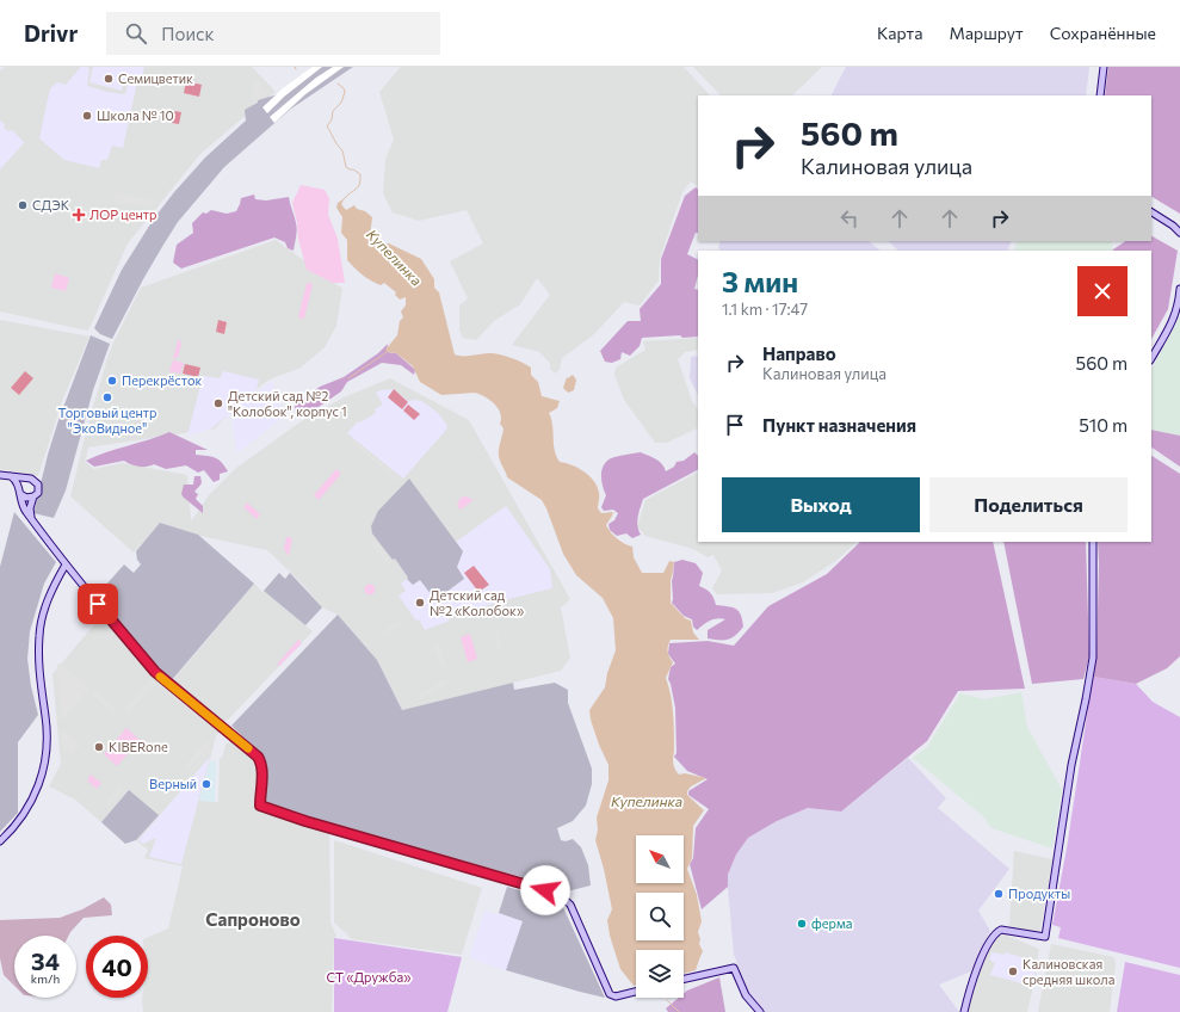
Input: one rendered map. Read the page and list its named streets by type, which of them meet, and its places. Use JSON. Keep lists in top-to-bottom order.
{
  "districts": ["Сапроново"],
  "water": ["Купелинка"],
  "parks": ["СТ «Дружба»"],
  "places": {
    "other": [
      "Семицветик",
      "Школа № 10",
      "СДЭК",
      "Перекрёсток",
      "Торговый центр \"ЭкоВидное\"",
      "Детский сад №2 \"Колобок\", корпус 1",
      "Детский сад №2 «Колобок»",
      "KIBERone",
      "Верный",
      "Продукты",
      "ферма",
      "Калиновская средняя школа"
    ],
    "health": ["ЛОР центр"]
  },
  "north": "top left",
  "page": {
    "header": "Drivr",
    "search": "Поиск",
    "nav": ["Карта", "Маршрут", "Сохранённые"],
    "turn": ["560 m", "Калиновая улица"],
    "heading": ["3 мин", "1.1 km · 17:47"],
    "list": [
      {
        "name": "Направо",
        "note": "Калиновая улица",
        "value": "560 m"
      },
      {
        "name": "Пункт назначения",
        "value": "510 m"
      }
    ],
    "buttons": ["Выход", "Поделиться"],
    "speed": "34 km/h",
    "limit": "40"
  }
}
